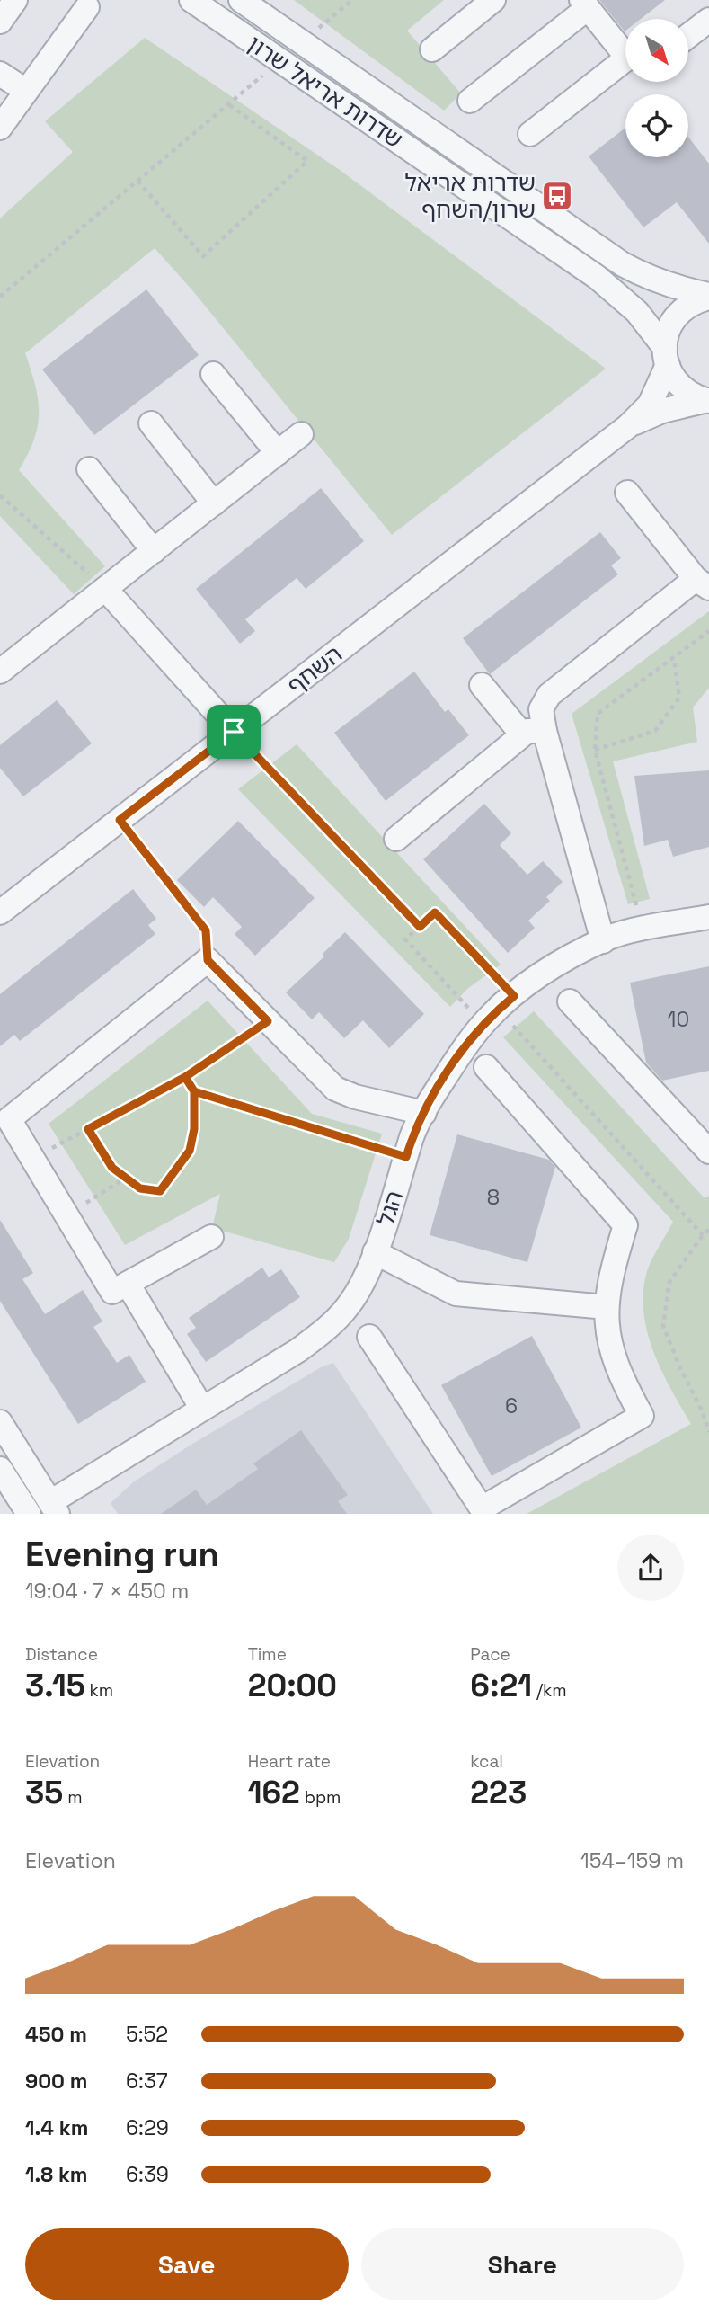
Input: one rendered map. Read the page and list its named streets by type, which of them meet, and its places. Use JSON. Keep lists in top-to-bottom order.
{
  "streets": {
    "street": ["שדרות אריאל שרון", "השחף", "הגל"]
  },
  "crossings": [
    ["שדרות אריאל שרון", "השחף"]
  ],
  "places": {
    "bus stop": ["שדרות אריאל שרון/השחף"]
  },
  "house_numbers": ["10", "8", "6"],
  "north": "bottom right",
  "page": {
    "heading": ["Evening run", "19:04 · 7 × 450 m"],
    "stats": [
      ["Distance", "3.15 km"],
      ["Time", "20:00"],
      ["Pace", "6:21 /km"],
      ["Elevation", "35 m"],
      ["Heart rate", "162 bpm"],
      ["kcal", "223"]
    ],
    "chart": ["Elevation", "154–159 m"],
    "list": [
      {
        "name": "450 m",
        "note": "5:52"
      },
      {
        "name": "900 m",
        "note": "6:37"
      },
      {
        "name": "1.4 km",
        "note": "6:29"
      },
      {
        "name": "1.8 km",
        "note": "6:39"
      }
    ],
    "buttons": ["Save", "Share"]
  }
}
